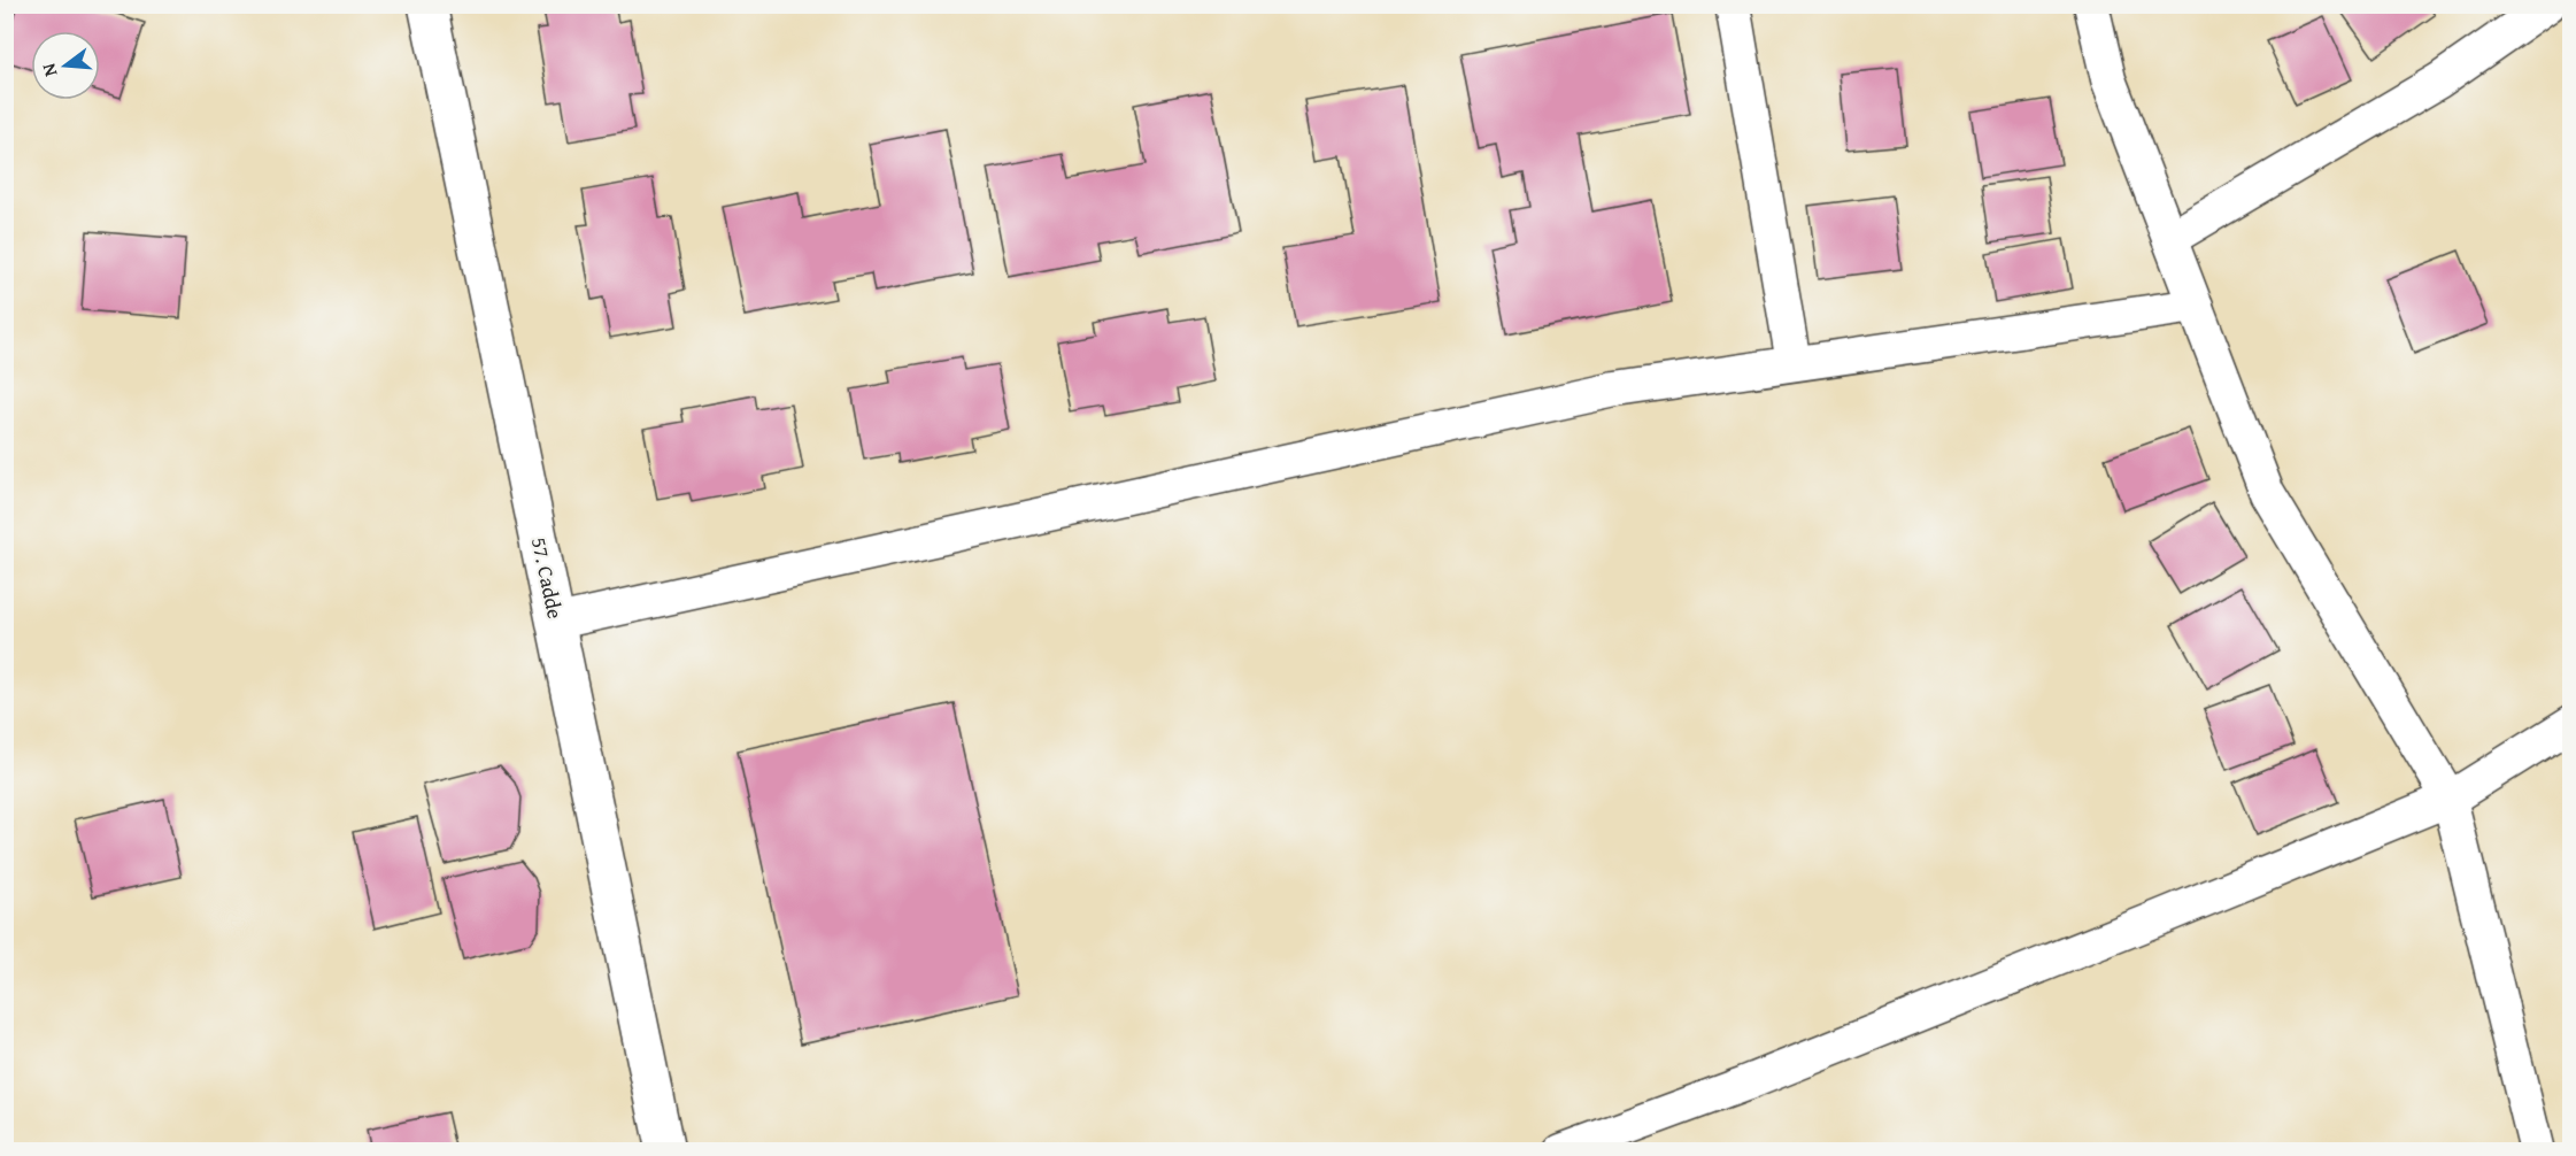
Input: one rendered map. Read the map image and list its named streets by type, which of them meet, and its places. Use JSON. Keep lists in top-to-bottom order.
{
  "streets": {
    "street": ["57. Cadde"]
  },
  "north": "left"
}
